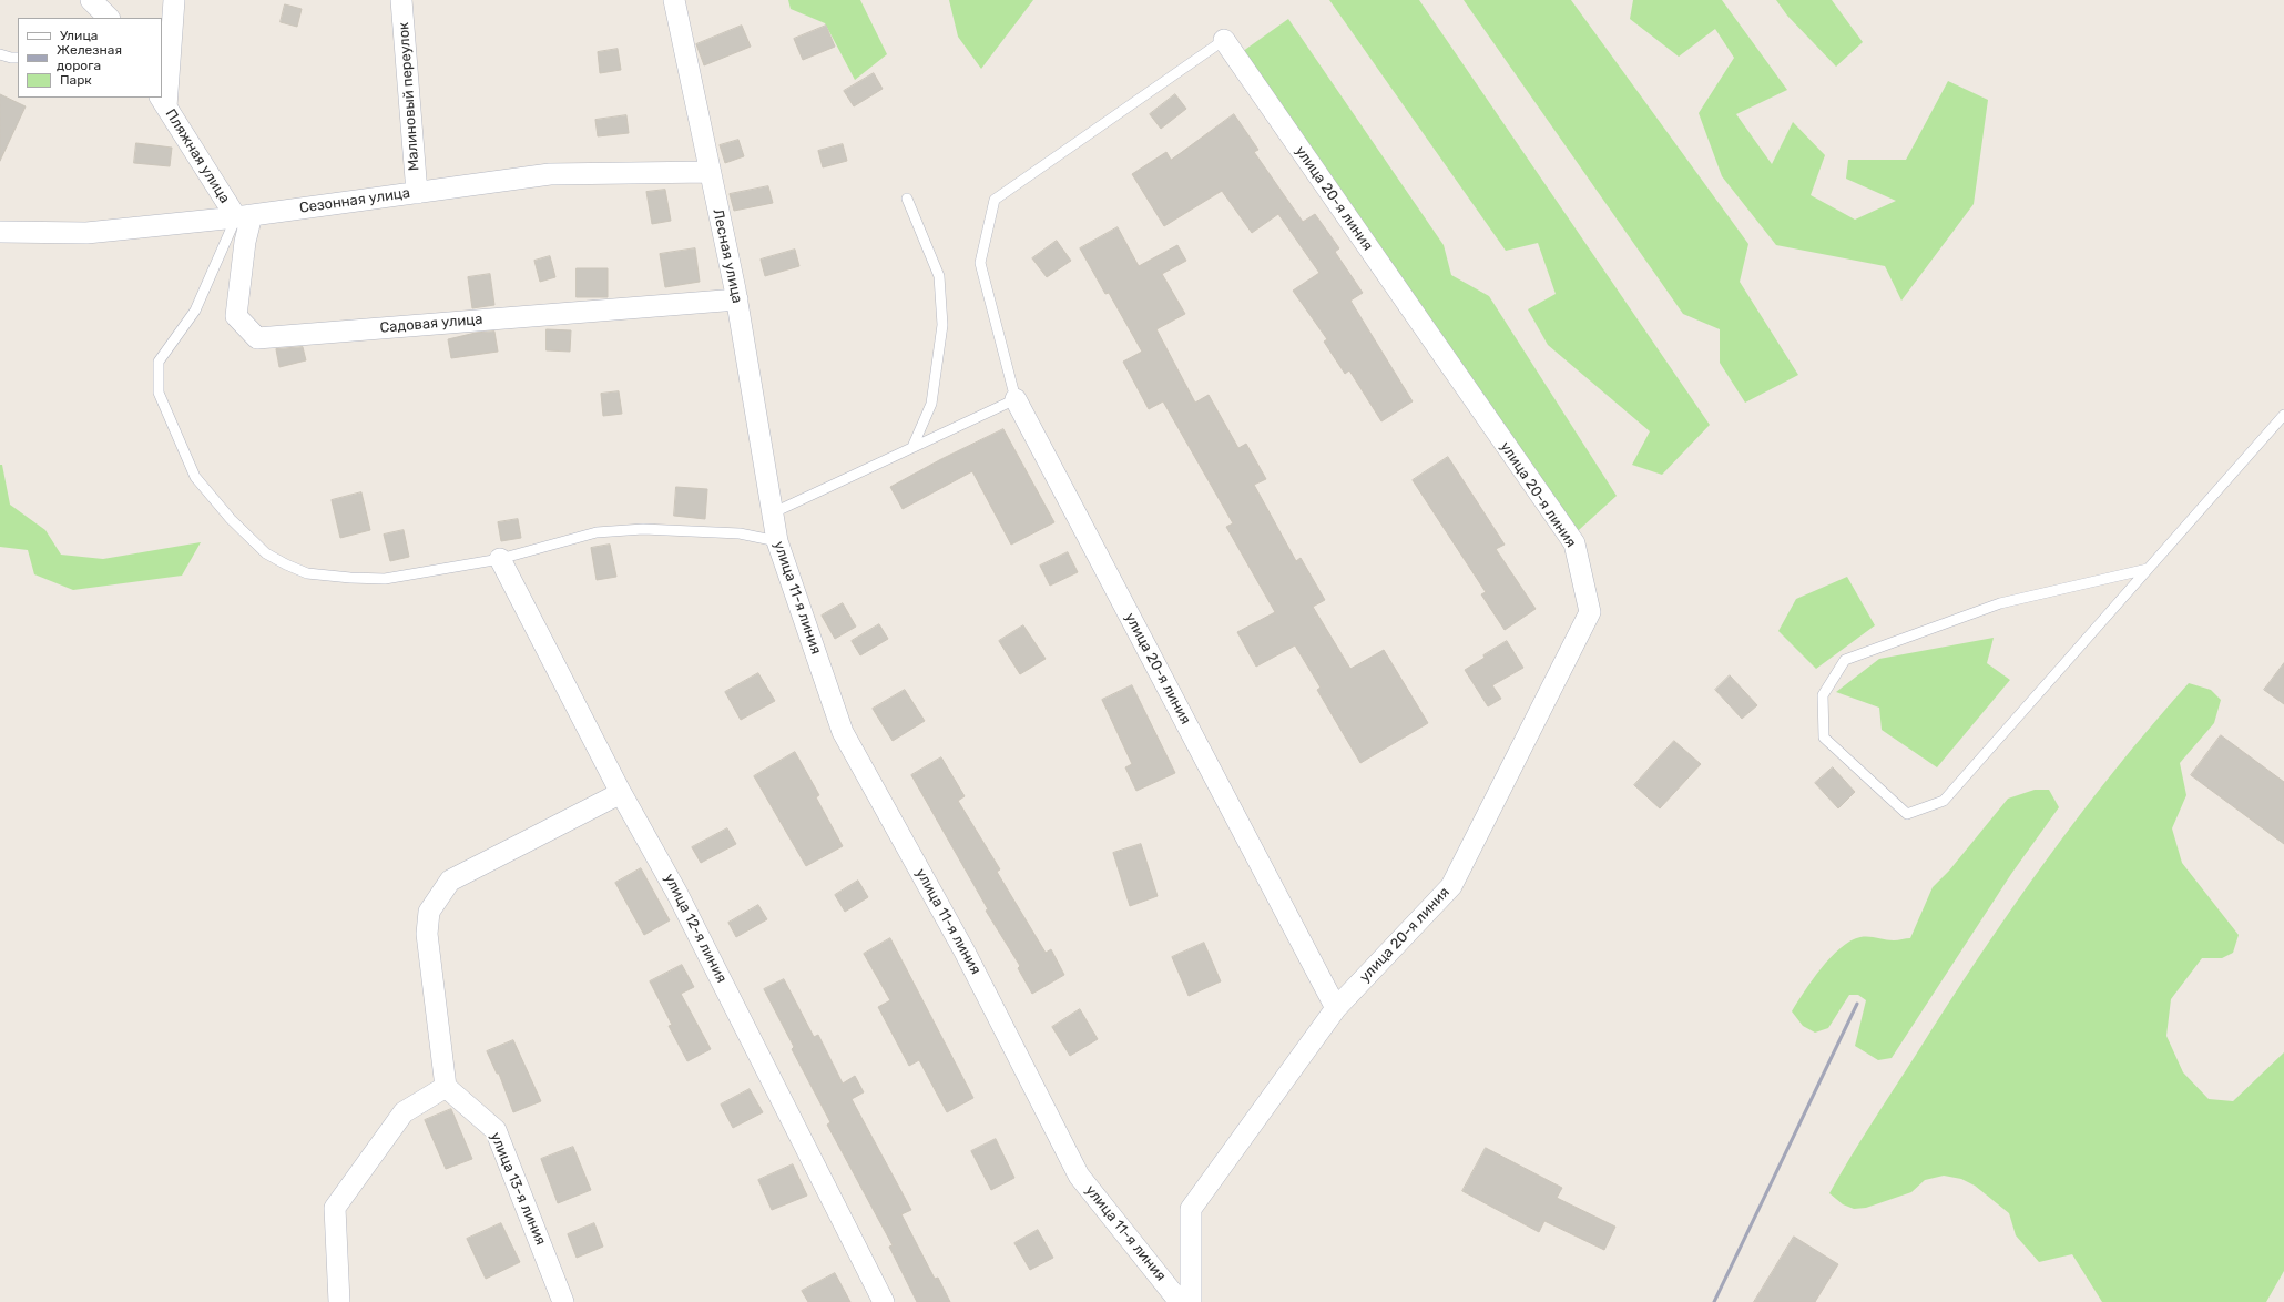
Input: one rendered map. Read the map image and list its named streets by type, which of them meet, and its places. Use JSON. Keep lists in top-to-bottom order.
{
  "streets": {
    "street": [
      "Малиновый переулок",
      "Пляжная улица",
      "улица 20-я линия",
      "Сезонная улица",
      "Лесная улица",
      "Садовая улица",
      "улица 11-я линия",
      "улица 12-я линия",
      "улица 13-я линия"
    ]
  },
  "crossings": [
    ["Малиновый переулок", "Сезонная улица"],
    ["Пляжная улица", "Сезонная улица"],
    ["Пляжная улица", "Садовая улица"],
    ["Сезонная улица", "Лесная улица"],
    ["Сезонная улица", "Садовая улица"],
    ["Лесная улица", "Садовая улица"],
    ["Лесная улица", "улица 11-я линия"]
  ],
  "legend": ["Улица", "Железная дорога", "Парк"]
}
